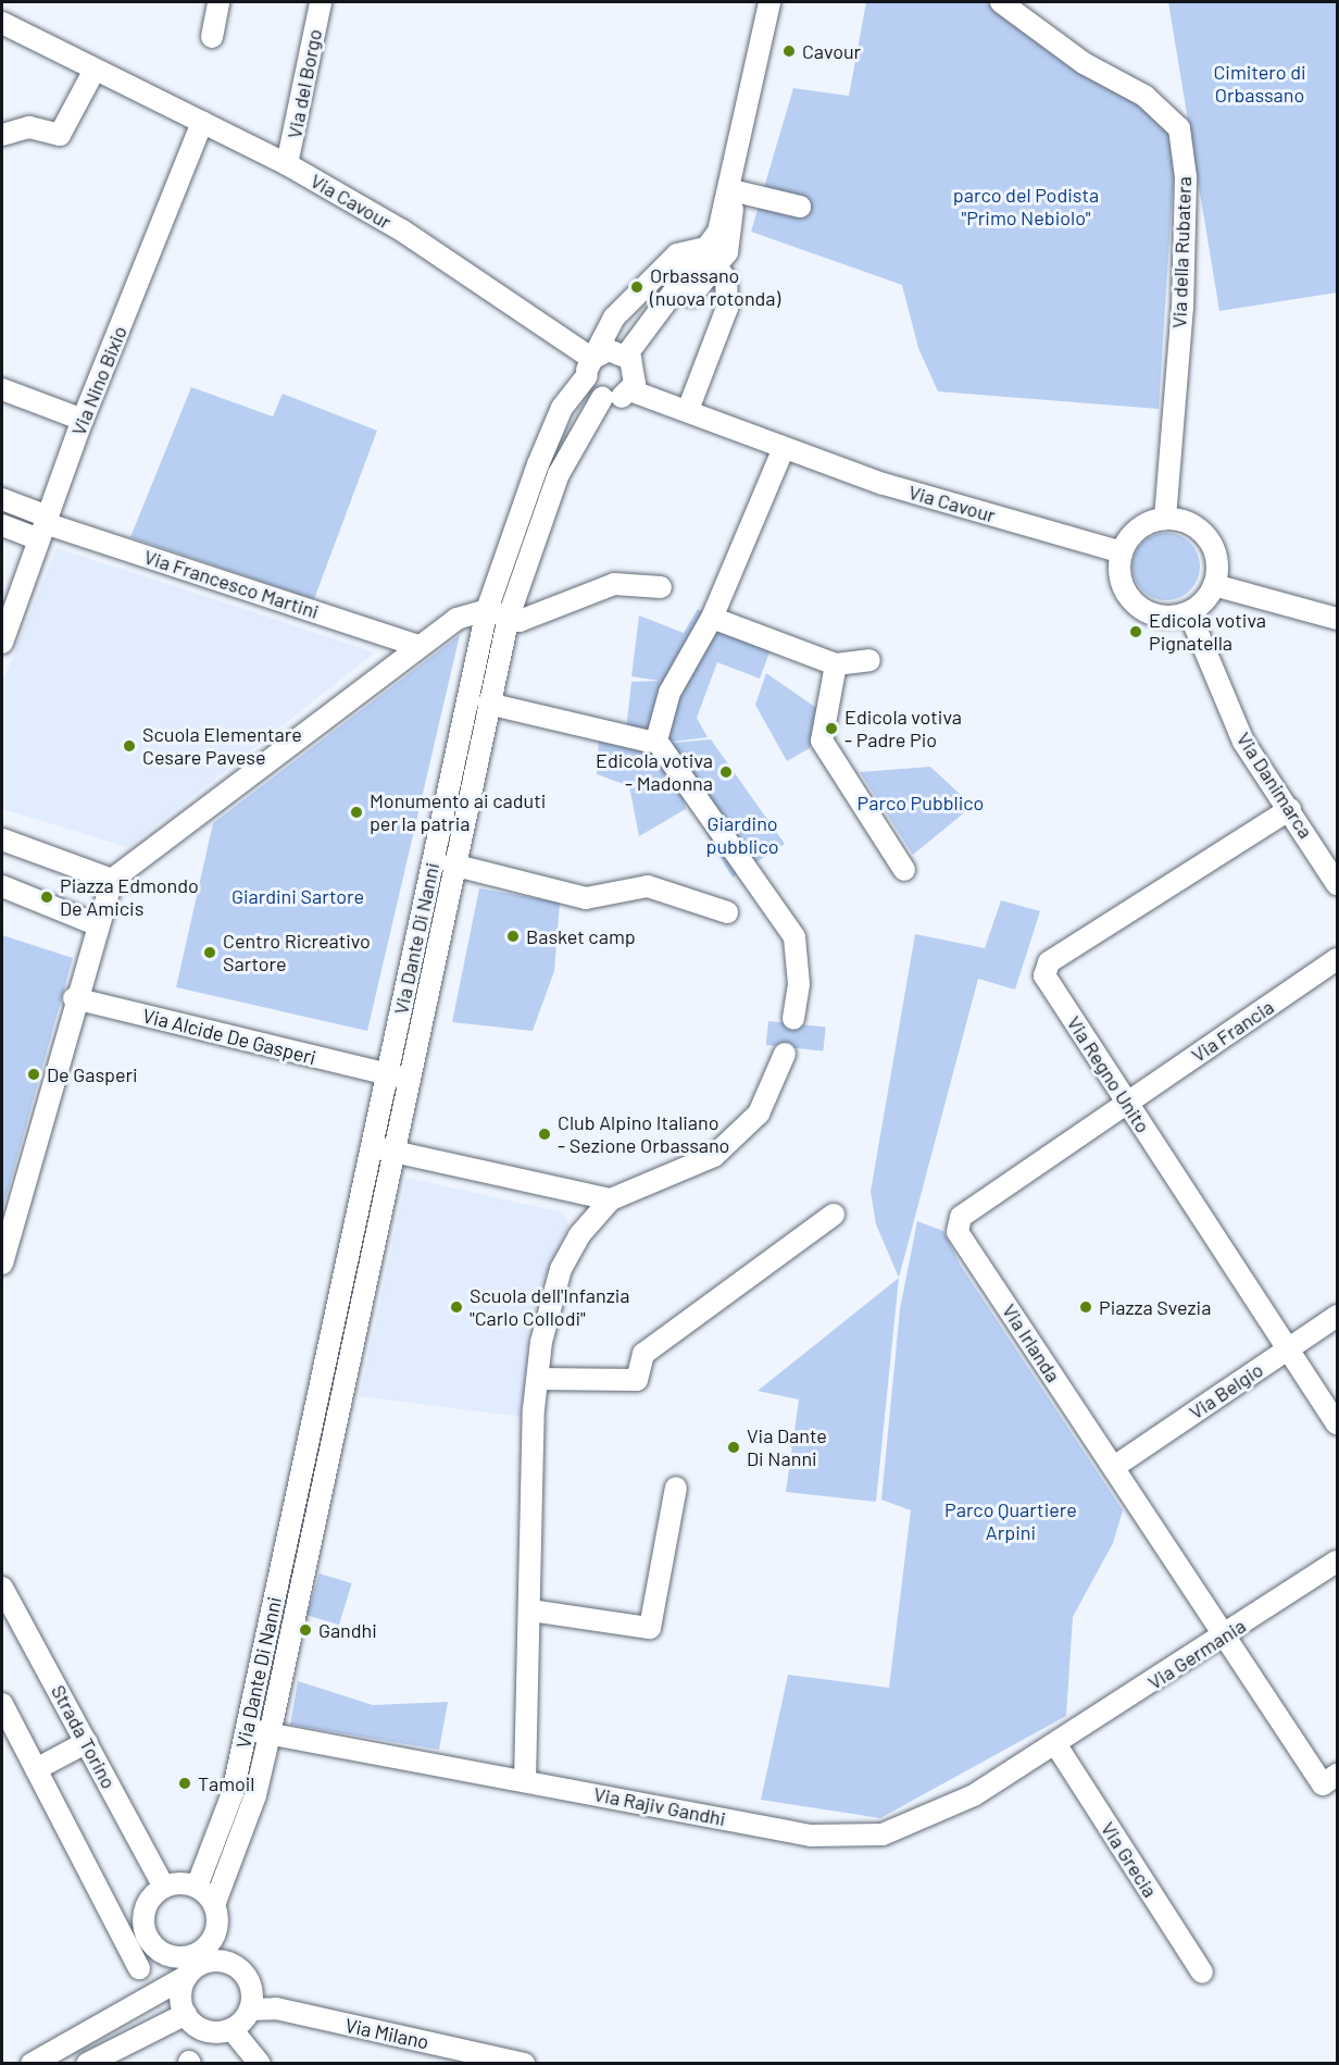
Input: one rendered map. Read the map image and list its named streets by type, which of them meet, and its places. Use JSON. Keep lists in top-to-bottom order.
{
  "streets": {
    "street": [
      "Via del Borgo",
      "Via Cavour",
      "Via della Rubatera",
      "Via Nino Bixio",
      "Via Francesco Martini",
      "Via Danimarca",
      "Via Dante Di Nanni",
      "Via Francia",
      "Via Alcide De Gasperi",
      "Via Regno Unito",
      "Via Irlanda",
      "Via Belgio",
      "Via Germania",
      "Strada Torino",
      "Via Rajiv Gandhi",
      "Via Grecia",
      "Via Milano"
    ]
  },
  "crossings": [
    ["Via del Borgo", "Via Cavour"],
    ["Via Cavour", "Via della Rubatera"],
    ["Via Cavour", "Via Nino Bixio"],
    ["Via Cavour", "Via Danimarca"],
    ["Via Cavour", "Via Dante Di Nanni"],
    ["Via della Rubatera", "Via Danimarca"],
    ["Via Nino Bixio", "Via Francesco Martini"],
    ["Via Danimarca", "Via Regno Unito"],
    ["Via Dante Di Nanni", "Via Alcide De Gasperi"],
    ["Via Dante Di Nanni", "Strada Torino"],
    ["Via Dante Di Nanni", "Via Rajiv Gandhi"],
    ["Via Francia", "Via Regno Unito"],
    ["Via Francia", "Via Irlanda"],
    ["Via Regno Unito", "Via Irlanda"],
    ["Via Regno Unito", "Via Belgio"],
    ["Via Irlanda", "Via Belgio"],
    ["Via Irlanda", "Via Germania"],
    ["Via Germania", "Via Rajiv Gandhi"],
    ["Via Germania", "Via Grecia"],
    ["Via Rajiv Gandhi", "Via Grecia"]
  ],
  "parks": [
    "Cimitero di Orbassano",
    "parco del Podista \"Primo Nebiolo\"",
    "Parco Pubblico",
    "Giardino pubblico",
    "Giardini Sartore",
    "Parco Quartiere Arpini"
  ],
  "places": [
    "Cavour",
    "Orbassano (nuova rotonda)",
    "Edicola votiva Pignatella",
    "Edicola votiva - Padre Pio",
    "Scuola Elementare Cesare Pavese",
    "Edicola votiva - Madonna",
    "Monumento ai caduti per la patria",
    "Piazza Edmondo De Amicis",
    "Basket camp",
    "Centro Ricreativo Sartore",
    "De Gasperi",
    "Club Alpino Italiano - Sezione Orbassano",
    "Scuola dell'Infanzia \"Carlo Collodi\"",
    "Piazza Svezia",
    "Via Dante Di Nanni",
    "Gandhi",
    "Tamoil"
  ]
}
